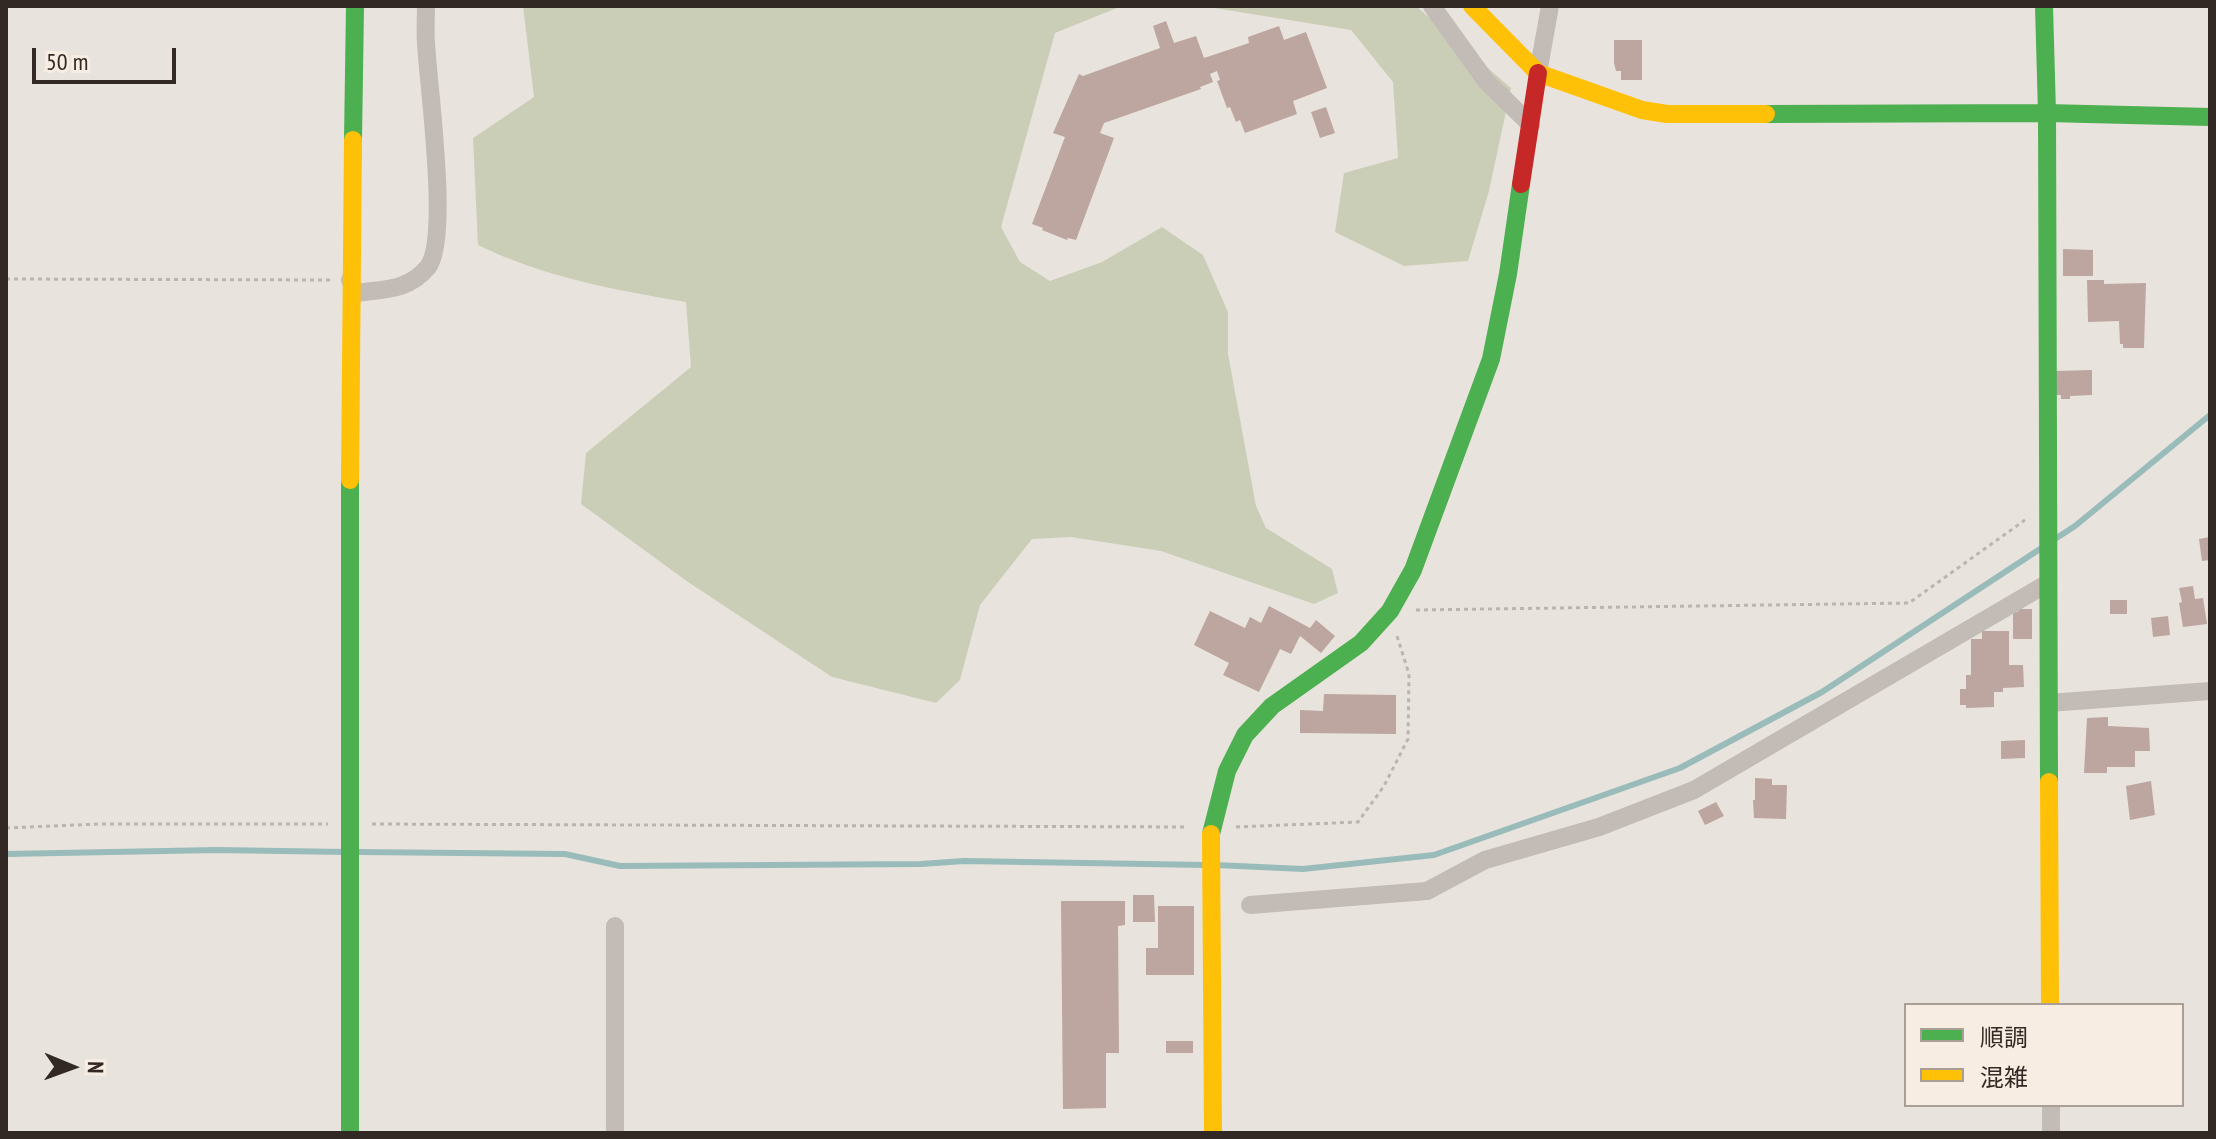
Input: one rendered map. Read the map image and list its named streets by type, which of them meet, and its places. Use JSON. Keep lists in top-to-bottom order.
{
  "legend": ["順調", "混雑"],
  "scale_bar": "50 m",
  "north": "right"
}
